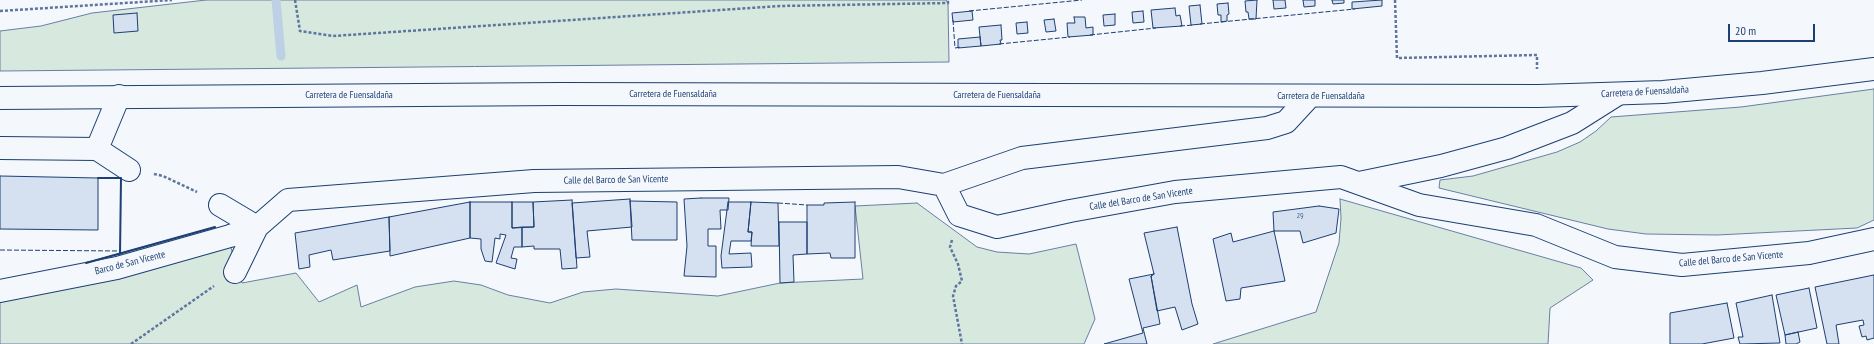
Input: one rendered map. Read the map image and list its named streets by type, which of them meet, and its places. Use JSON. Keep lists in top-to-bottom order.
{
  "streets": {
    "street": ["Carretera de Fuensaldaña", "Calle del Barco de San Vicente", "Barco de San Vicente"]
  },
  "crossings": [
    ["Carretera de Fuensaldaña", "Calle del Barco de San Vicente"],
    ["Calle del Barco de San Vicente", "Barco de San Vicente"]
  ],
  "house_numbers": ["29"],
  "scale_bar": "20 m"
}
